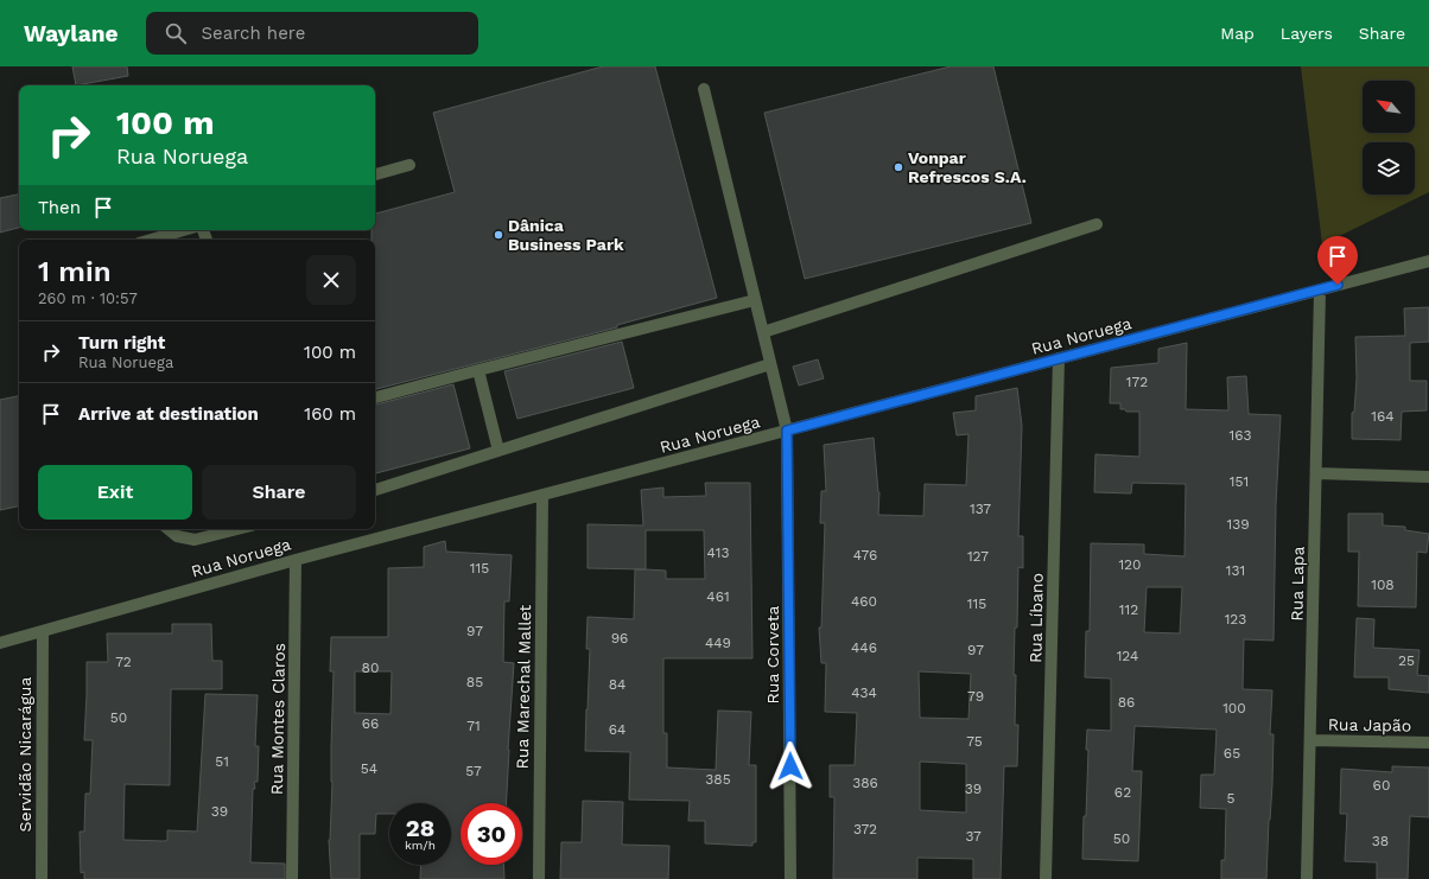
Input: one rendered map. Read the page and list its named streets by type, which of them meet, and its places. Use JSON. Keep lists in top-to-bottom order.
{
  "streets": {
    "street": [
      "Rua Noruega",
      "Rua Lapa",
      "Rua Líbano",
      "Rua Corveta",
      "Rua Marechal Mallet",
      "Rua Montes Claros",
      "Rua Japão",
      "Servidão Nicarágua"
    ]
  },
  "crossings": [
    ["Rua Noruega", "Rua Lapa"],
    ["Rua Noruega", "Rua Líbano"],
    ["Rua Noruega", "Rua Corveta"],
    ["Rua Noruega", "Rua Marechal Mallet"],
    ["Rua Noruega", "Rua Montes Claros"],
    ["Rua Noruega", "Servidão Nicarágua"],
    ["Rua Lapa", "Rua Japão"]
  ],
  "places": ["Vonpar Refrescos S.A.", "Dânica Business Park"],
  "house_numbers": [
    "172",
    "164",
    "163",
    "151",
    "137",
    "139",
    "413",
    "476",
    "127",
    "120",
    "115",
    "131",
    "108",
    "461",
    "460",
    "115",
    "112",
    "123",
    "97",
    "96",
    "449",
    "446",
    "97",
    "124",
    "25",
    "72",
    "80",
    "85",
    "84",
    "434",
    "79",
    "86",
    "100",
    "50",
    "66",
    "71",
    "64",
    "75",
    "65",
    "51",
    "54",
    "57",
    "385",
    "386",
    "60",
    "39",
    "62",
    "5",
    "39",
    "372",
    "37",
    "50",
    "38"
  ],
  "north": "top left",
  "page": {
    "header": "Waylane",
    "search": "Search here",
    "nav": ["Map", "Layers", "Share"],
    "turn": ["100 m", "Rua Noruega"],
    "then": "Then",
    "heading": ["1 min", "260 m · 10:57"],
    "list": [
      {
        "name": "Turn right",
        "note": "Rua Noruega",
        "value": "100 m"
      },
      {
        "name": "Arrive at destination",
        "value": "160 m"
      }
    ],
    "buttons": ["Exit", "Share"],
    "speed": "28 km/h",
    "limit": "30"
  }
}
